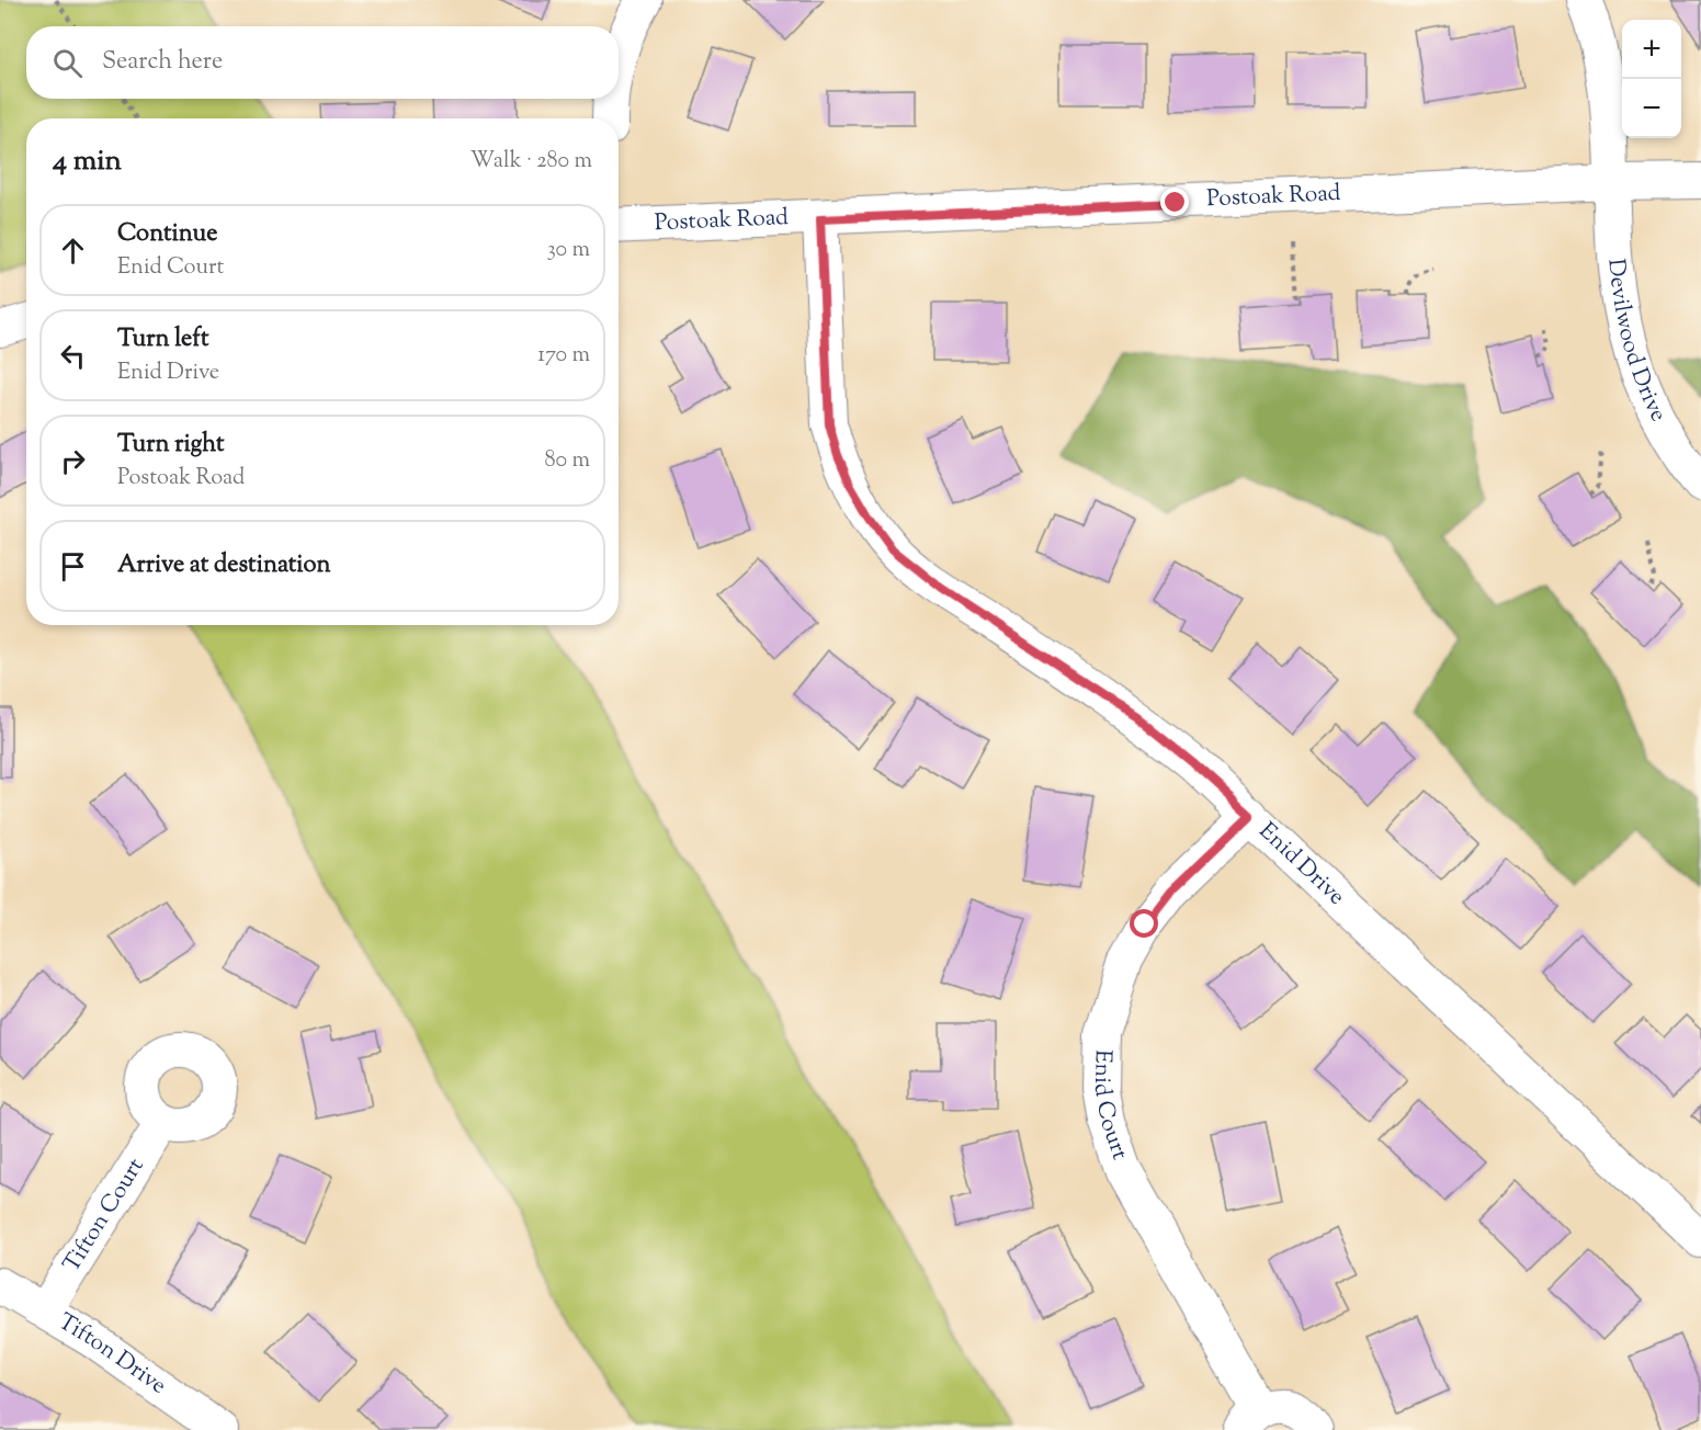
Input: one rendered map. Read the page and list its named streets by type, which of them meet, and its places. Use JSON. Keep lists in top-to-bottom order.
{
  "streets": {
    "street": [
      "Postoak Road",
      "Devilwood Drive",
      "Enid Drive",
      "Enid Court",
      "Tifton Court",
      "Tifton Drive"
    ]
  },
  "crossings": [
    ["Postoak Road", "Devilwood Drive"],
    ["Postoak Road", "Enid Drive"],
    ["Enid Drive", "Enid Court"],
    ["Tifton Court", "Tifton Drive"]
  ],
  "page": {
    "map_buttons": ["+", "−"],
    "search": "Search here",
    "heading": ["4 min", "Walk · 280 m"],
    "list": [
      ["Continue", "Enid Court", "30 m"],
      ["Turn left", "Enid Drive", "170 m"],
      ["Turn right", "Postoak Road", "80 m"],
      "Arrive at destination"
    ]
  }
}
